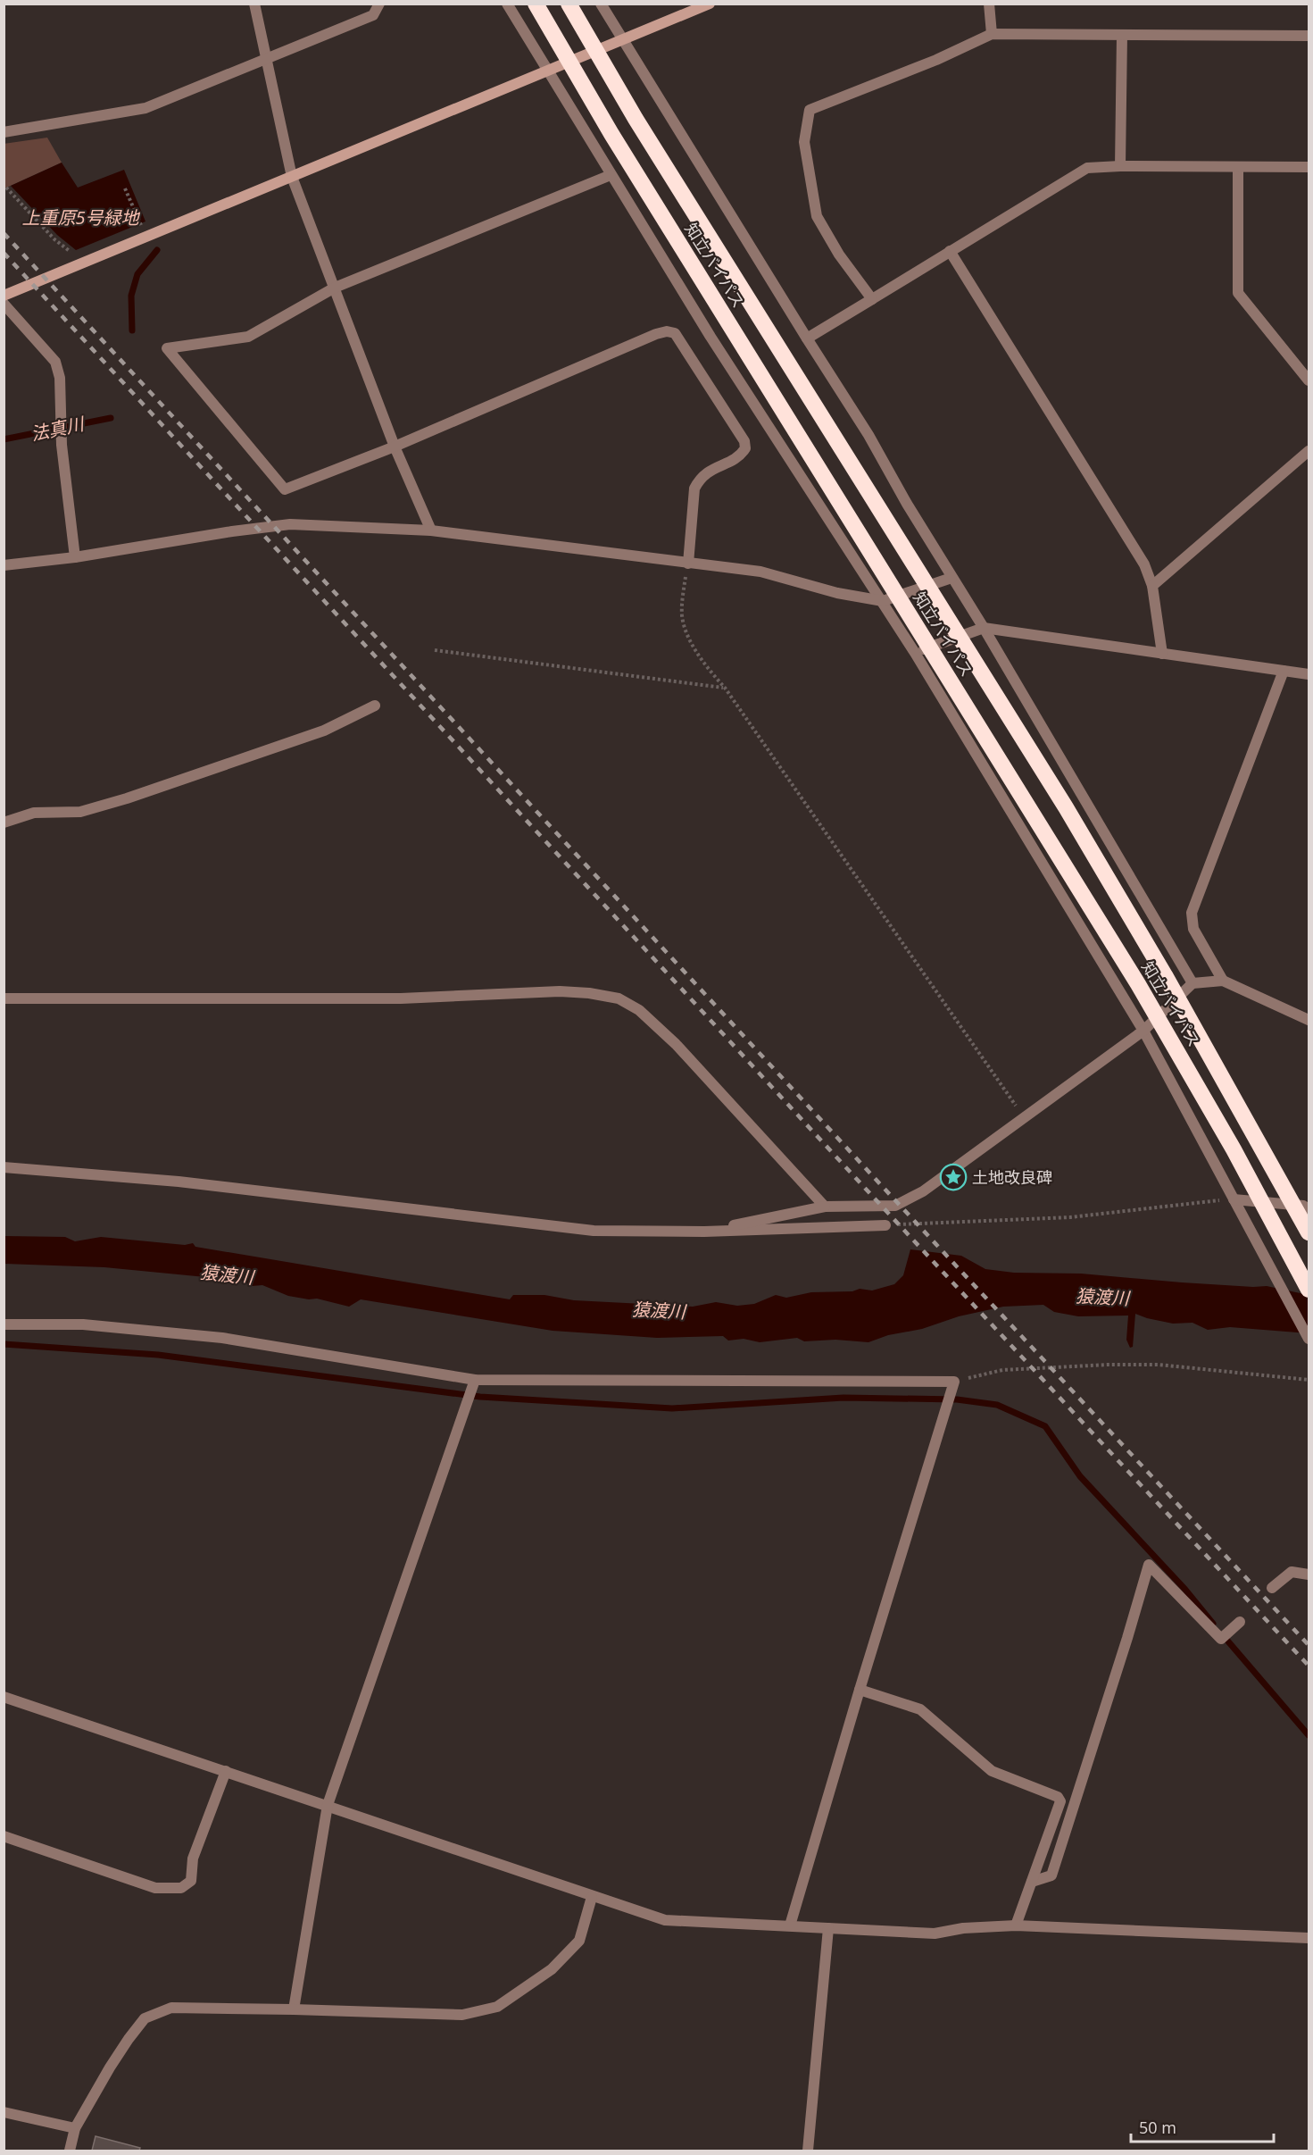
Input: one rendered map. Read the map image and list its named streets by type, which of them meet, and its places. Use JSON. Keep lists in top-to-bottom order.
{
  "streets": {
    "highway": ["知立バイパス"]
  },
  "water": ["上重原5号緑地", "法真川", "猿渡川"],
  "places": {
    "place": ["土地改良碑"]
  },
  "scale_bar": "50 m"
}
